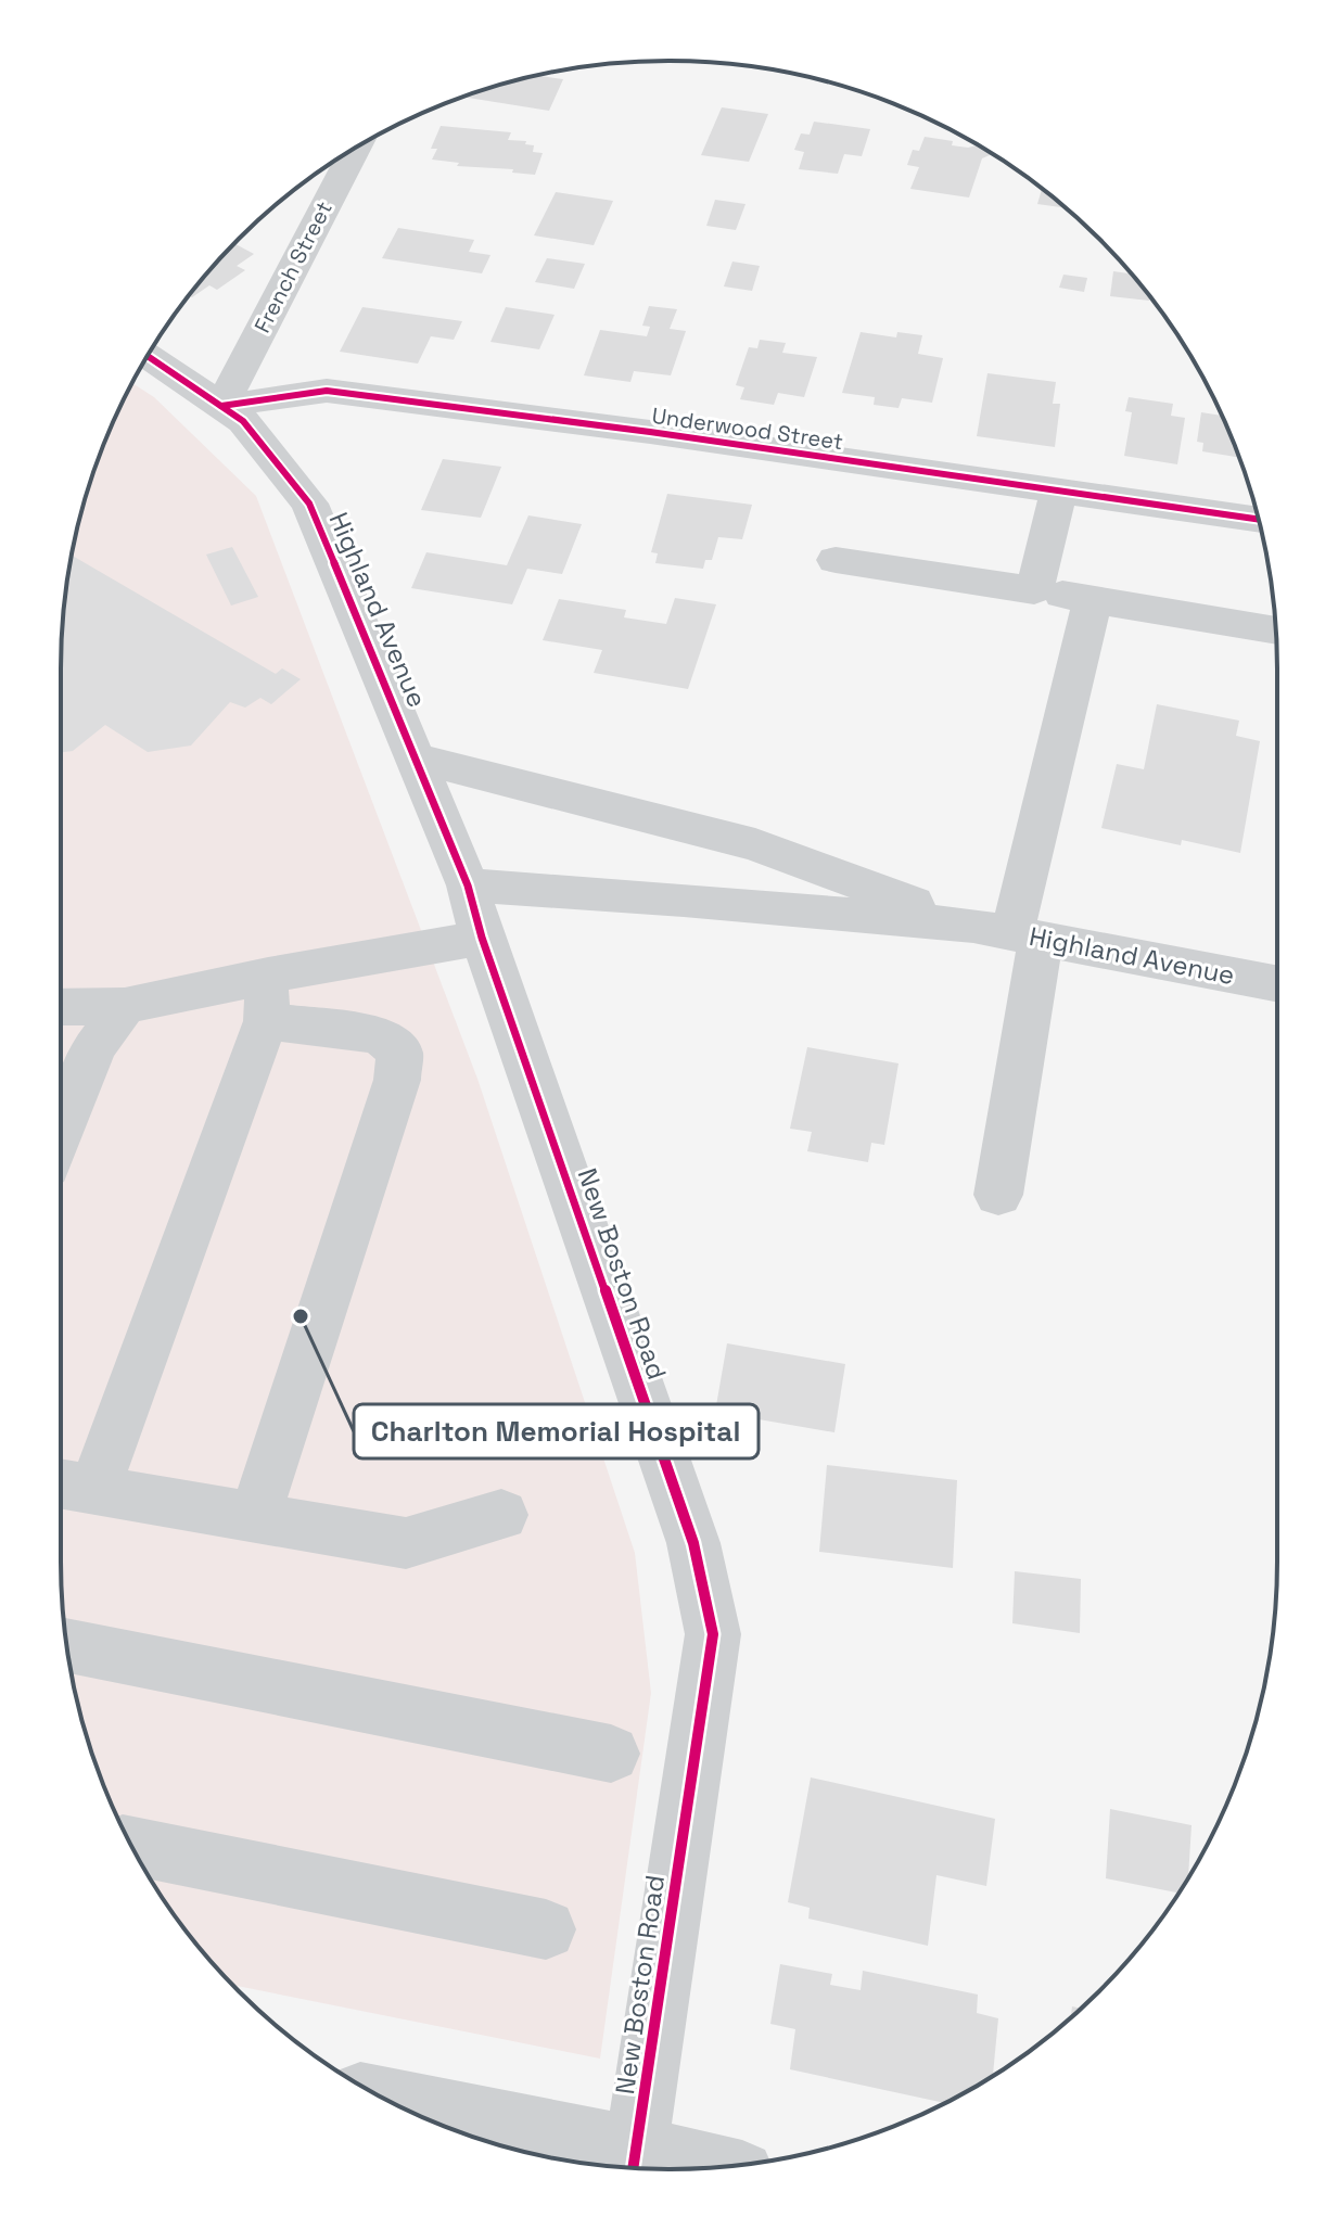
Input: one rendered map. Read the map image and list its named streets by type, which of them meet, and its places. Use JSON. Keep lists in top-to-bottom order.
{
  "streets": {
    "street": [
      "French Street",
      "Underwood Street",
      "Highland Avenue",
      "New Boston Road"
    ]
  },
  "crossings": [
    ["French Street", "Underwood Street"],
    ["French Street", "Highland Avenue"],
    ["Underwood Street", "Highland Avenue"],
    ["Highland Avenue", "New Boston Road"]
  ],
  "places": ["Charlton Memorial Hospital"]
}
